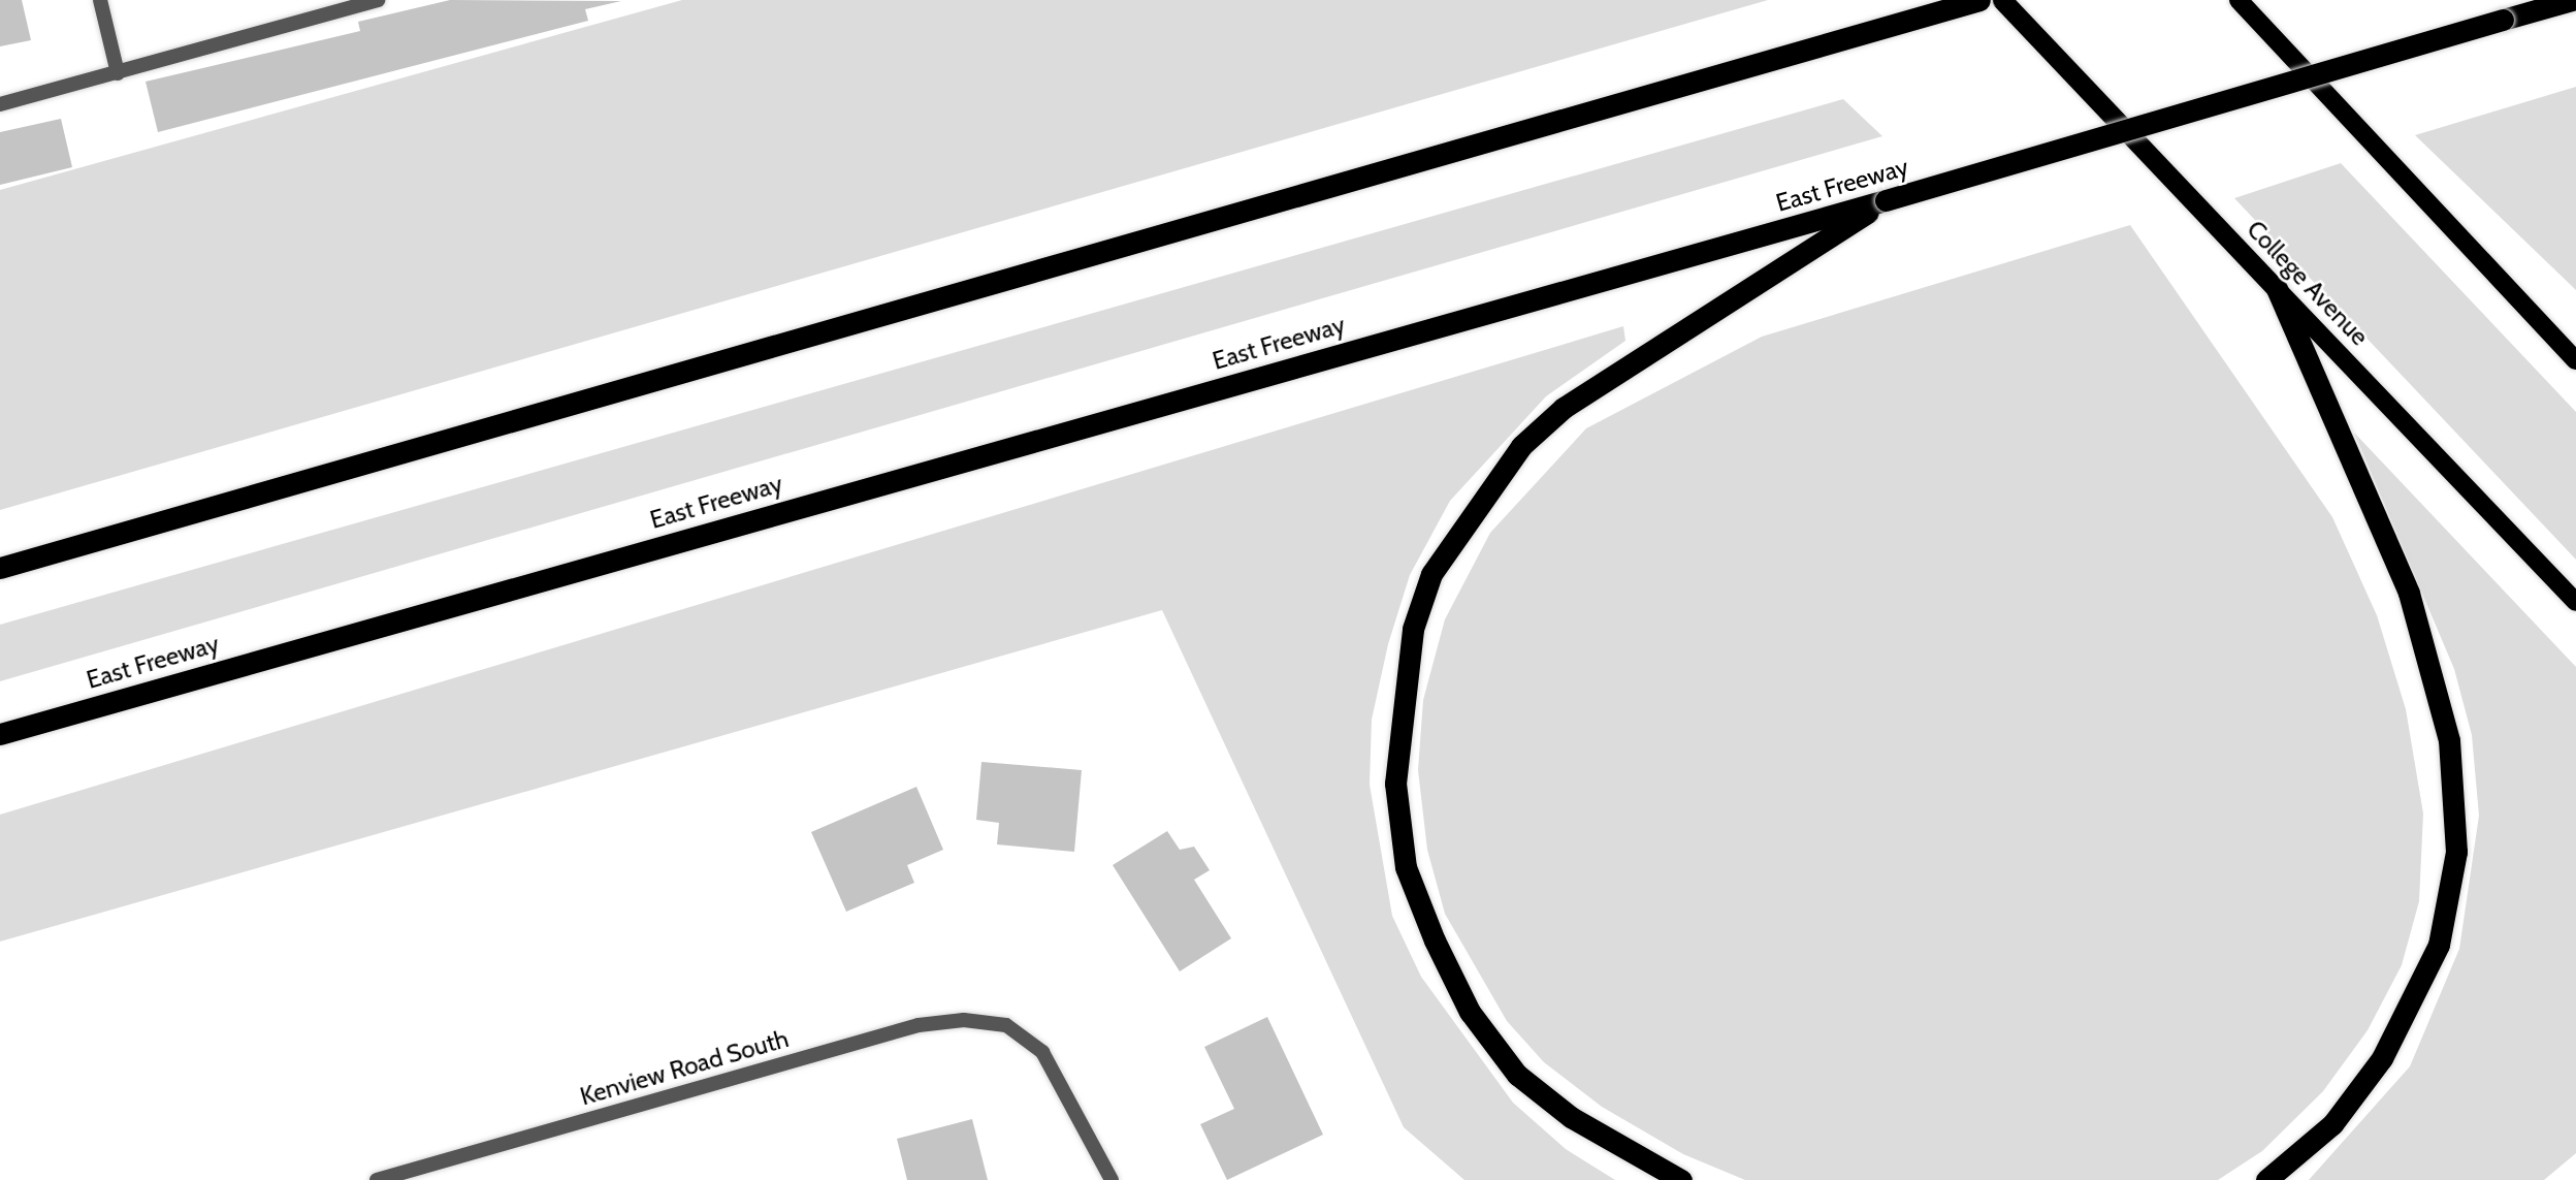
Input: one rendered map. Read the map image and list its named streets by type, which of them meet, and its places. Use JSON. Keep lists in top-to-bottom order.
{
  "streets": {
    "highway": ["East Freeway", "College Avenue"],
    "street": ["Kenview Road South"]
  }
}
